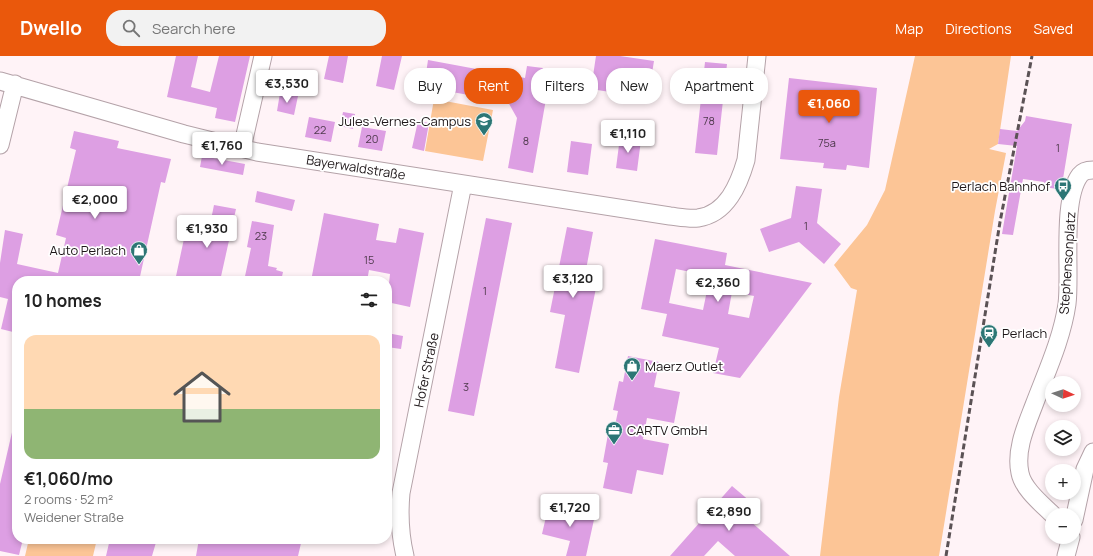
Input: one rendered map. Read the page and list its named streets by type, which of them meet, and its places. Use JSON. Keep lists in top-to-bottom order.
{
  "streets": {
    "street": ["Bayerwaldstraße", "Stephensonplatz", "Hofer Straße"]
  },
  "crossings": [
    ["Bayerwaldstraße", "Hofer Straße"]
  ],
  "places": {
    "school or university": ["Jules-Vernes-Campus"],
    "bus stop": ["Perlach Bahnhof"],
    "shop": ["Auto Perlach", "Maerz Outlet"],
    "station": ["Perlach"],
    "office": ["CARTV GmbH"]
  },
  "house_numbers": [
    "78",
    "22",
    "20",
    "8",
    "75a",
    "1",
    "1",
    "23",
    "15",
    "1",
    "3"
  ],
  "north": "right",
  "page": {
    "header": "Dwello",
    "search": "Search here",
    "nav": ["Map", "Directions", "Saved"],
    "chip": [
      "Buy",
      "Rent",
      "Filters",
      "New",
      "Apartment"
    ],
    "price": [
      "€3,530",
      "€1,060",
      "€1,110",
      "€1,760",
      "€2,000",
      "€1,930",
      "€3,120",
      "€2,360",
      "€1,720",
      "€2,890"
    ],
    "heading": "10 homes",
    "list": [
      {
        "name": "€1,060/mo",
        "note": "2 rooms · 52 m² · Weidener Straße"
      }
    ],
    "map_buttons": ["+", "−"]
  }
}
